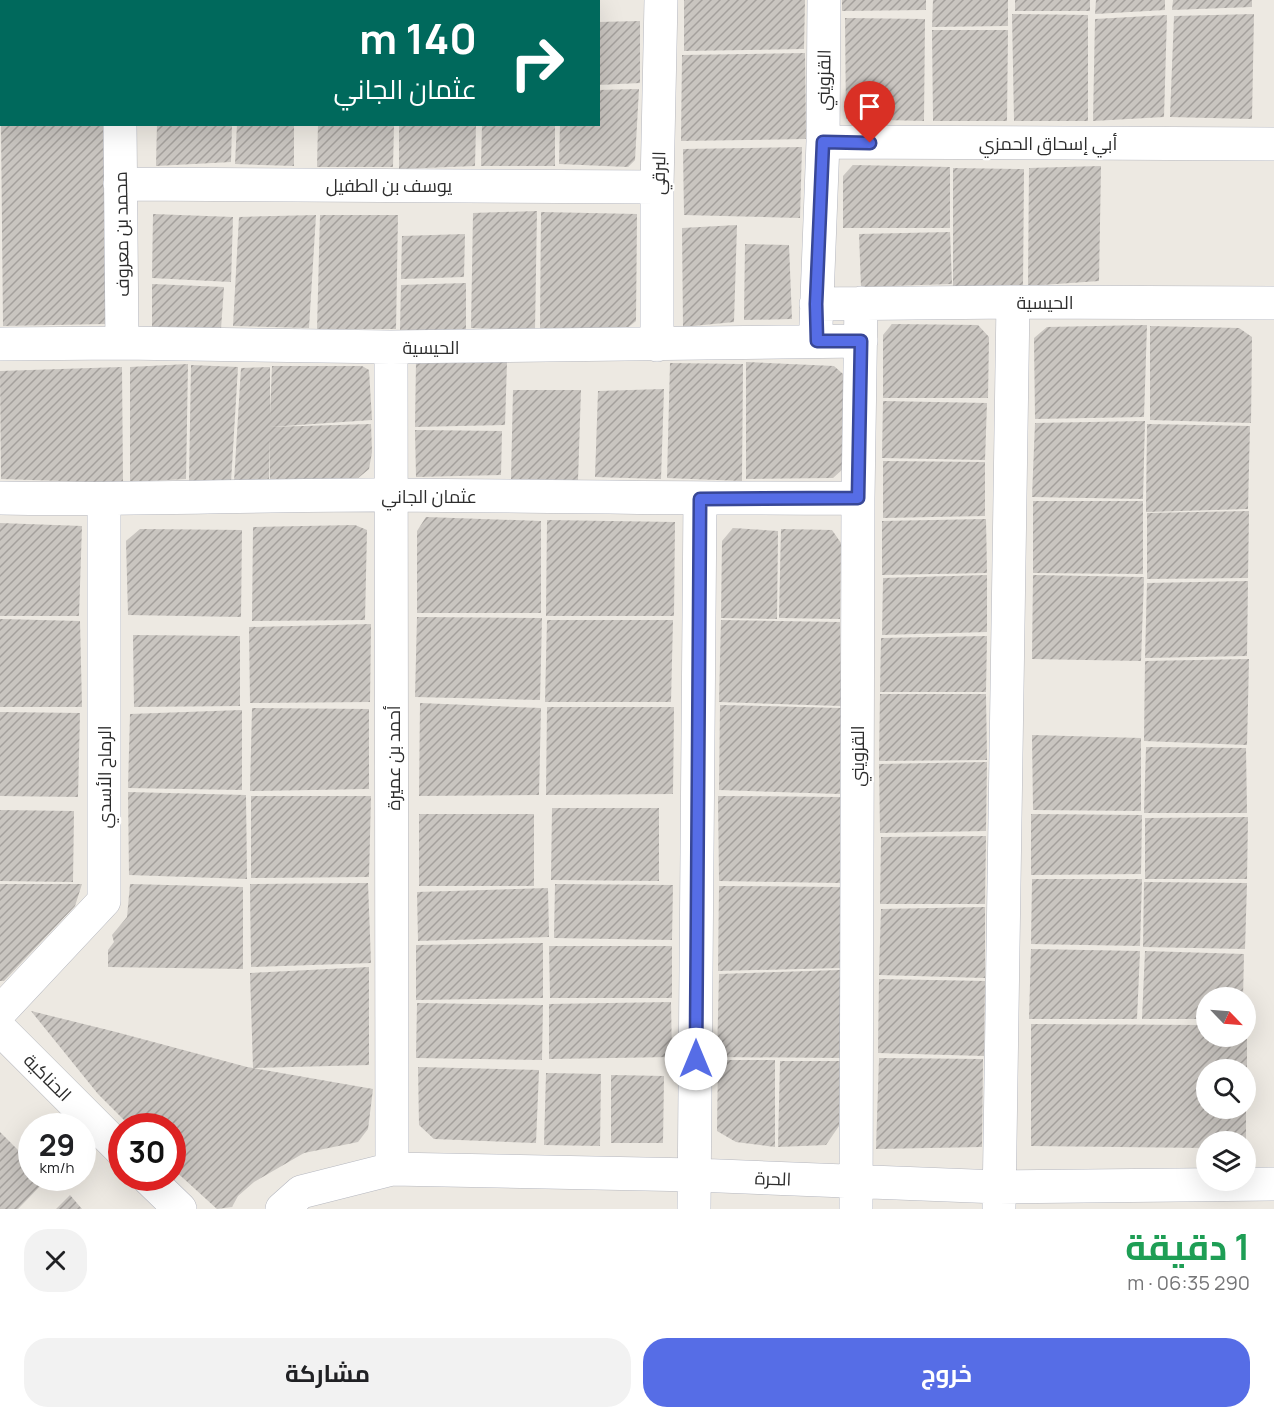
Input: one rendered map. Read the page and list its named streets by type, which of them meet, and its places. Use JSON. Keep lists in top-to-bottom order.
{
  "streets": {
    "street": [
      "القزويني",
      "أبي إسحاق الحمزي",
      "البرقي",
      "يوسف بن الطفيل",
      "محمد بن معروف",
      "الحيسية",
      "عثمان الجاني",
      "أحمد بن عميرة",
      "الرماح الأسدي",
      "الحناكية",
      "الحرة"
    ]
  },
  "crossings": [
    ["القزويني", "أبي إسحاق الحمزي"],
    ["القزويني", "الحيسية"],
    ["القزويني", "عثمان الجاني"],
    ["القزويني", "الحرة"],
    ["البرقي", "يوسف بن الطفيل"],
    ["البرقي", "الحيسية"],
    ["يوسف بن الطفيل", "محمد بن معروف"],
    ["محمد بن معروف", "الحيسية"],
    ["الحيسية", "أحمد بن عميرة"],
    ["عثمان الجاني", "أحمد بن عميرة"],
    ["عثمان الجاني", "الرماح الأسدي"],
    ["أحمد بن عميرة", "الحرة"]
  ],
  "north": "bottom right",
  "page": {
    "turn": ["140 m", "عثمان الجاني"],
    "speed": "29 km/h",
    "limit": "30",
    "heading": ["1 دقيقة", "290 m · 06:35"],
    "buttons": ["خروج", "مشاركة"]
  }
}
